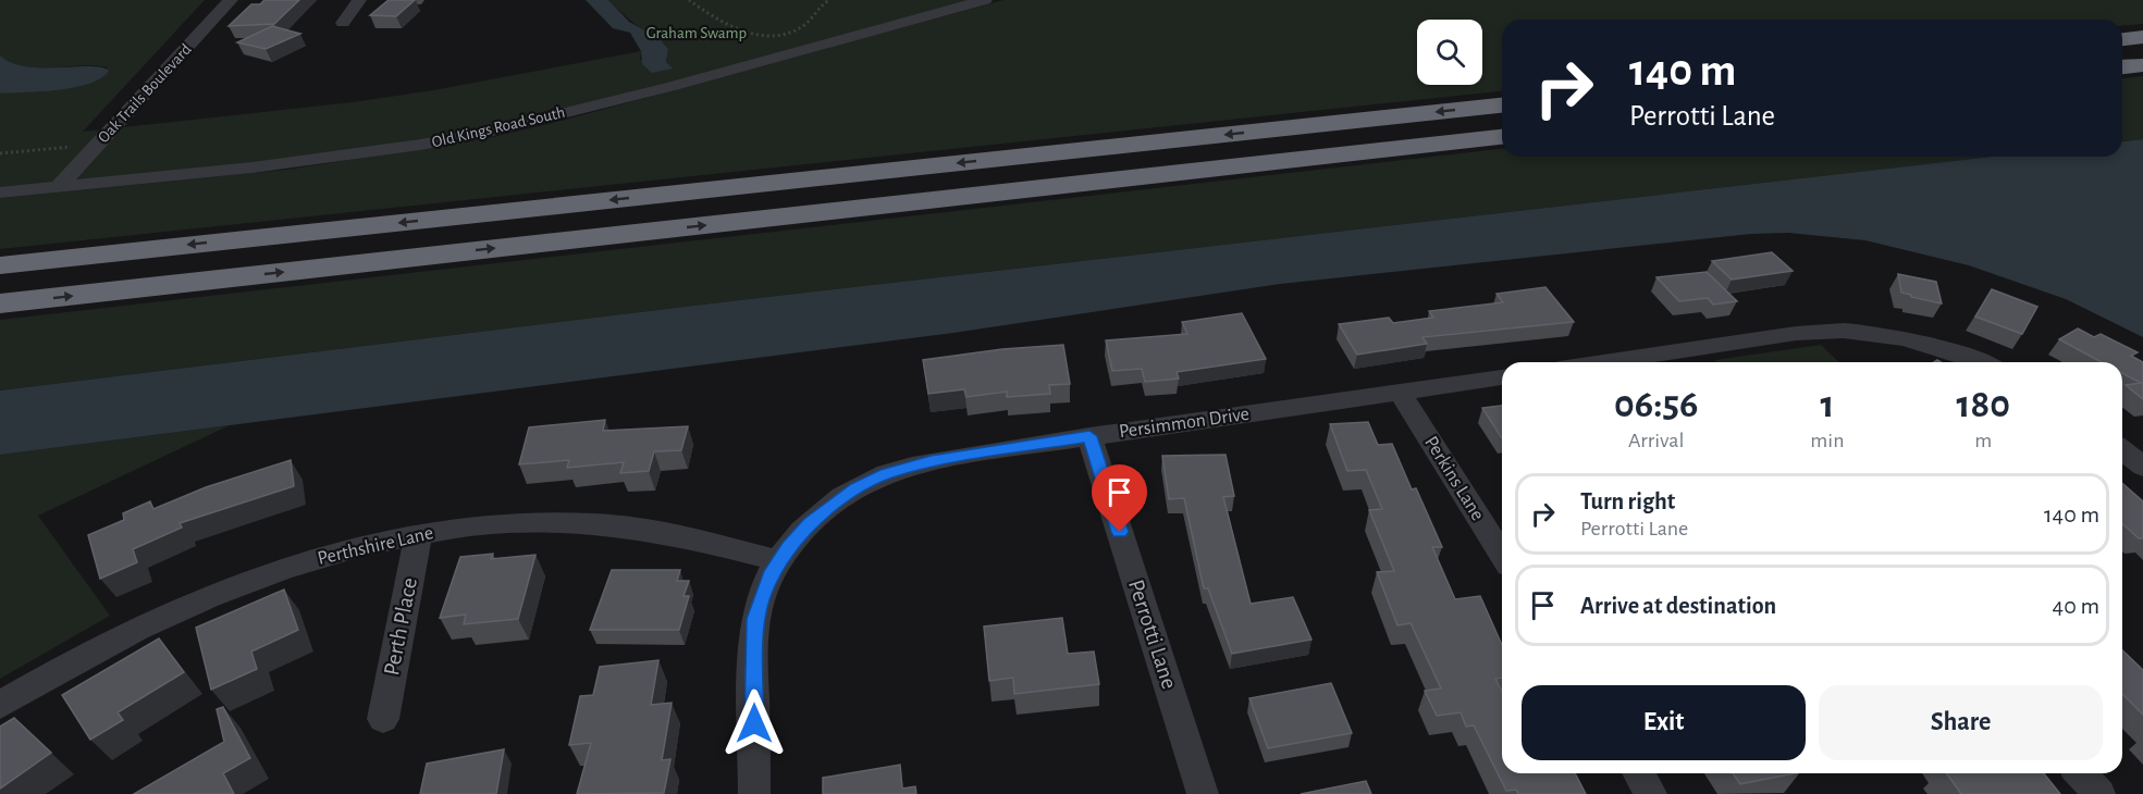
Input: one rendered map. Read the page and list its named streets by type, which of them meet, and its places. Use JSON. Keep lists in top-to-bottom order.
{
  "streets": {
    "street": [
      "Oak Trails Boulevard",
      "Old Kings Road South",
      "Persimmon Drive",
      "Perkins Lane",
      "Perthshire Lane",
      "Perth Place",
      "Perrotti Lane"
    ]
  },
  "crossings": [
    ["Oak Trails Boulevard", "Old Kings Road South"],
    ["Persimmon Drive", "Perkins Lane"],
    ["Persimmon Drive", "Perthshire Lane"],
    ["Persimmon Drive", "Perrotti Lane"],
    ["Perthshire Lane", "Perth Place"]
  ],
  "parks": ["Graham Swamp"],
  "page": {
    "turn": ["140 m", "Perrotti Lane"],
    "eta": [
      "06:56",
      "Arrival",
      "1",
      "min",
      "180",
      "m"
    ],
    "list": [
      {
        "name": "Turn right",
        "note": "Perrotti Lane",
        "value": "140 m"
      },
      {
        "name": "Arrive at destination",
        "value": "40 m"
      }
    ],
    "buttons": ["Exit", "Share"]
  }
}
